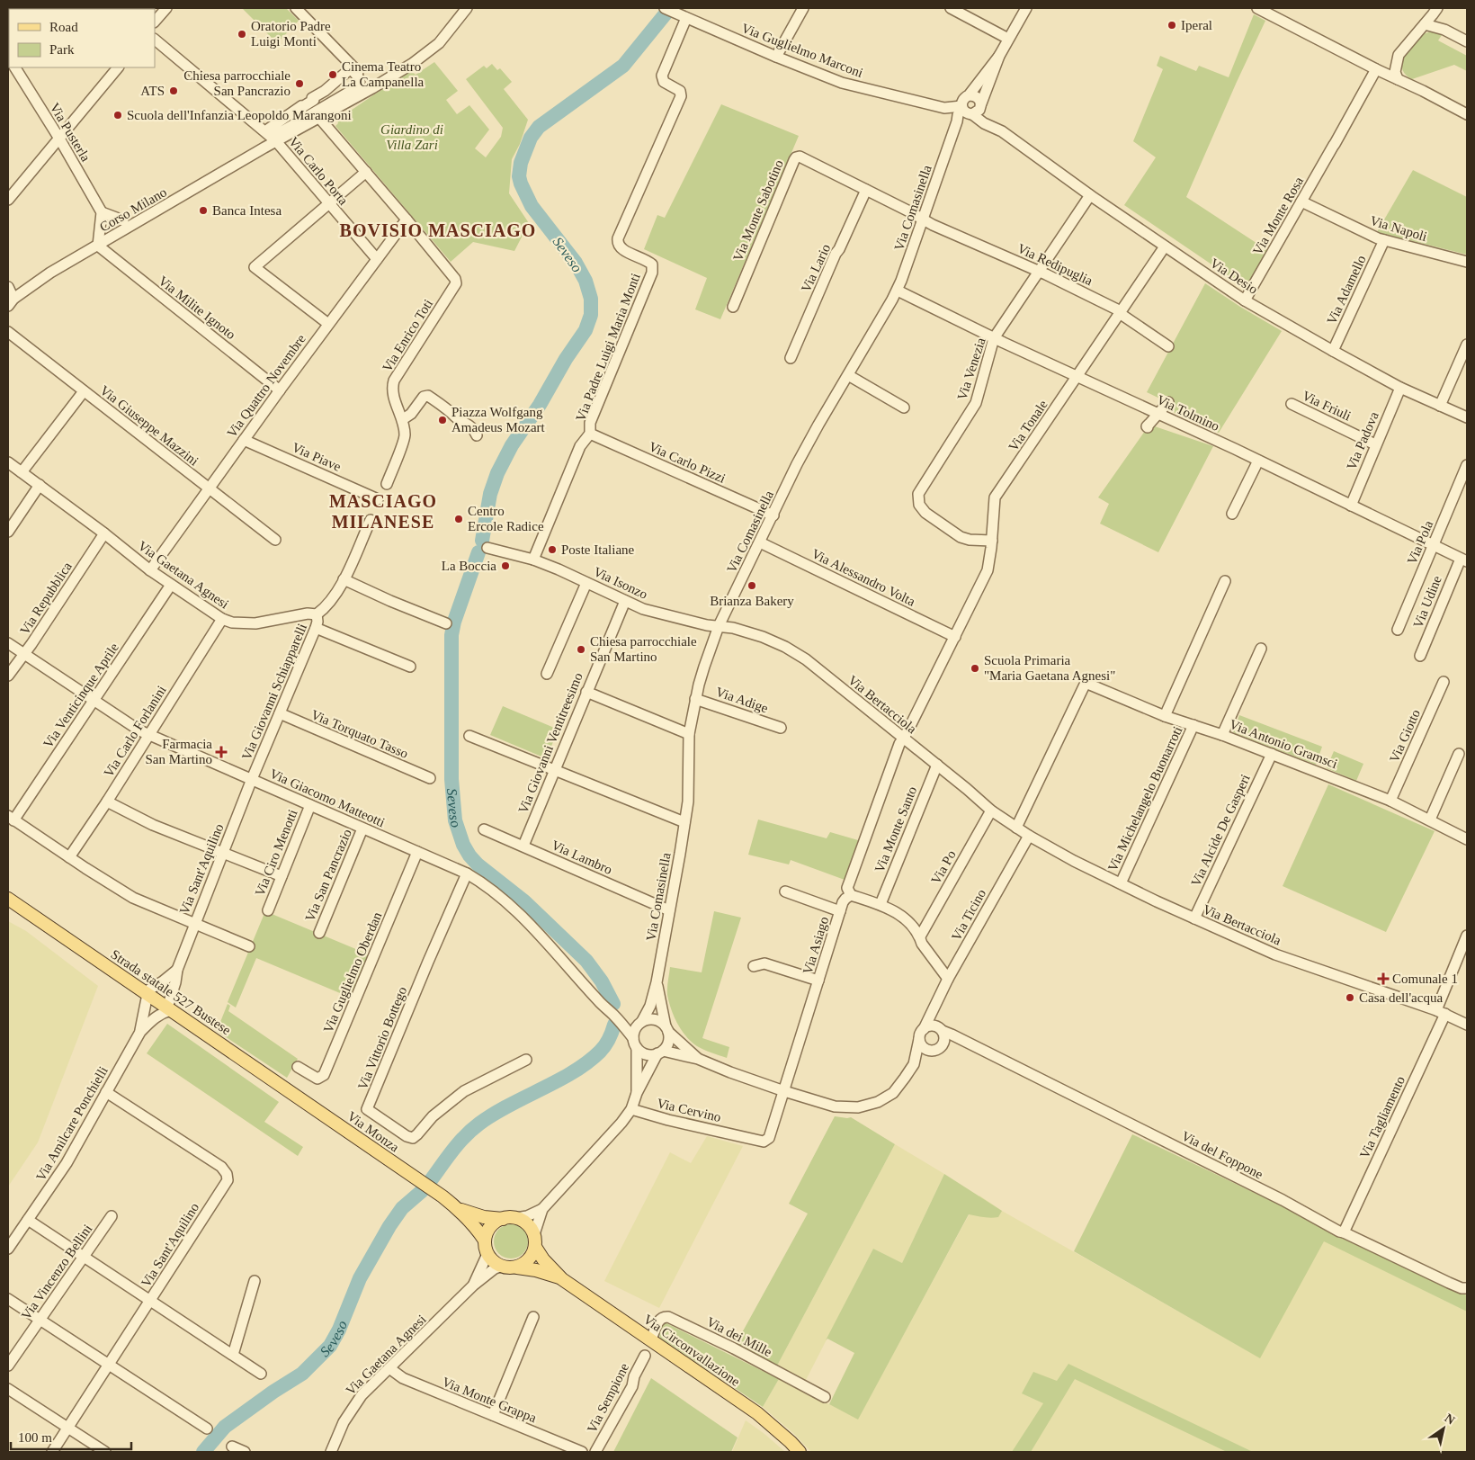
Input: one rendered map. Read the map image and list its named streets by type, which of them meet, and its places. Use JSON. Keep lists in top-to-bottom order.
{
  "streets": {
    "main road": ["Strada statale 527 Bustese", "Via Monza", "Via Circonvallazione"],
    "street": [
      "Via Guglielmo Marconi",
      "Via Pusterla",
      "Via Carlo Porta",
      "Via Comasinella",
      "Corso Milano",
      "Via Monte Sabotino",
      "Via Monte Rosa",
      "Via Napoli",
      "Via Redipuglia",
      "Via Lario",
      "Via Desio",
      "Via Adamello",
      "Via Milite Ignoto",
      "Via Enrico Toti",
      "Via Padre Luigi Maria Monti",
      "Via Venezia",
      "Via Quattro Novembre",
      "Via Friuli",
      "Via Tolmino",
      "Via Giuseppe Mazzini",
      "Via Tonale",
      "Via Padova",
      "Via Piave",
      "Via Carlo Pizzi",
      "Via Pola",
      "Via Gaetana Agnesi",
      "Via Alessandro Volta",
      "Via Isonzo",
      "Via Repubblica",
      "Via Udine",
      "Via Giovanni Schiapparelli",
      "Via Venticinque Aprile",
      "Via Adige",
      "Via Bertacciola",
      "Via Carlo Forlanini",
      "Via Torquato Tasso",
      "Via Giotto",
      "Via Giovanni Ventitreesimo",
      "Via Antonio Gramsci",
      "Via Giacomo Matteotti",
      "Via Michelangelo Buonarroti",
      "Via Monte Santo",
      "Via Alcide De Gasperi",
      "Via Ciro Menotti",
      "Via Lambro",
      "Via Po",
      "Via Sant'Aquilino",
      "Via San Pancrazio",
      "Via Ticino",
      "Via Asiago",
      "Via Guglielmo Oberdan",
      "Via Vittorio Bottego",
      "Via Cervino",
      "Via Tagliamento",
      "Via Amilcare Ponchielli",
      "Via del Foppone",
      "Via Vincenzo Bellini",
      "Via dei Mille",
      "Via Sempione",
      "Via Monte Grappa"
    ]
  },
  "crossings": [
    ["Via Guglielmo Marconi", "Via Comasinella"],
    ["Via Guglielmo Marconi", "Via Desio"],
    ["Via Guglielmo Marconi", "Via Padre Luigi Maria Monti"],
    ["Via Carlo Porta", "Corso Milano"],
    ["Via Carlo Porta", "Via Quattro Novembre"],
    ["Via Comasinella", "Via Monte Sabotino"],
    ["Via Comasinella", "Via Redipuglia"],
    ["Via Comasinella", "Via Desio"],
    ["Via Comasinella", "Via Tolmino"],
    ["Via Comasinella", "Via Carlo Pizzi"],
    ["Via Comasinella", "Via Alessandro Volta"],
    ["Via Comasinella", "Via Isonzo"],
    ["Via Comasinella", "Via Adige"],
    ["Via Comasinella", "Via Bertacciola"],
    ["Via Comasinella", "Via Giacomo Matteotti"],
    ["Via Comasinella", "Via Lambro"],
    ["Corso Milano", "Via Milite Ignoto"],
    ["Via Monte Sabotino", "Via Redipuglia"],
    ["Via Monte Sabotino", "Via Lario"],
    ["Via Monte Rosa", "Via Napoli"],
    ["Via Monte Rosa", "Via Desio"],
    ["Via Napoli", "Via Adamello"],
    ["Via Redipuglia", "Via Venezia"],
    ["Via Redipuglia", "Via Tonale"],
    ["Via Desio", "Via Adamello"],
    ["Via Desio", "Via Venezia"],
    ["Via Desio", "Via Tonale"],
    ["Via Desio", "Via Padova"],
    ["Via Milite Ignoto", "Via Quattro Novembre"],
    ["Via Enrico Toti", "Via Quattro Novembre"],
    ["Via Padre Luigi Maria Monti", "Via Carlo Pizzi"],
    ["Via Padre Luigi Maria Monti", "Via Isonzo"],
    ["Via Venezia", "Via Tolmino"],
    ["Via Venezia", "Via Tonale"],
    ["Via Quattro Novembre", "Via Giuseppe Mazzini"],
    ["Via Quattro Novembre", "Via Piave"],
    ["Via Quattro Novembre", "Via Gaetana Agnesi"],
    ["Via Friuli", "Via Padova"],
    ["Via Tolmino", "Via Tonale"],
    ["Via Tolmino", "Via Padova"],
    ["Via Tolmino", "Via Pola"],
    ["Via Tolmino", "Via Udine"],
    ["Via Tonale", "Via Alessandro Volta"],
    ["Via Tonale", "Via Bertacciola"],
    ["Via Tonale", "Via Asiago"],
    ["Via Gaetana Agnesi", "Via Repubblica"],
    ["Via Gaetana Agnesi", "Via Giovanni Schiapparelli"],
    ["Via Gaetana Agnesi", "Via Venticinque Aprile"],
    ["Via Gaetana Agnesi", "Via Carlo Forlanini"],
    ["Via Gaetana Agnesi", "Via Circonvallazione"],
    ["Via Gaetana Agnesi", "Via Monte Grappa"],
    ["Via Isonzo", "Via Bertacciola"],
    ["Via Isonzo", "Via Giovanni Ventitreesimo"],
    ["Via Repubblica", "Via Giacomo Matteotti"],
    ["Via Giovanni Schiapparelli", "Via Torquato Tasso"],
    ["Via Giovanni Schiapparelli", "Via Giacomo Matteotti"],
    ["Via Giovanni Schiapparelli", "Via Sant'Aquilino"],
    ["Via Venticinque Aprile", "Via Giacomo Matteotti"],
    ["Via Bertacciola", "Via Antonio Gramsci"],
    ["Via Bertacciola", "Via Michelangelo Buonarroti"],
    ["Via Bertacciola", "Via Monte Santo"],
    ["Via Bertacciola", "Via Alcide De Gasperi"],
    ["Via Bertacciola", "Via Po"],
    ["Via Bertacciola", "Via Ticino"],
    ["Via Bertacciola", "Via Asiago"],
    ["Via Bertacciola", "Via Tagliamento"],
    ["Via Carlo Forlanini", "Via Giacomo Matteotti"],
    ["Via Giotto", "Via Antonio Gramsci"],
    ["Via Giovanni Ventitreesimo", "Via Lambro"],
    ["Via Antonio Gramsci", "Via Michelangelo Buonarroti"],
    ["Via Antonio Gramsci", "Via Alcide De Gasperi"],
    ["Via Giacomo Matteotti", "Via Ciro Menotti"],
    ["Via Giacomo Matteotti", "Via Sant'Aquilino"],
    ["Via Giacomo Matteotti", "Via San Pancrazio"],
    ["Via Giacomo Matteotti", "Via Guglielmo Oberdan"],
    ["Via Giacomo Matteotti", "Via Vittorio Bottego"],
    ["Via Sant'Aquilino", "Strada statale 527 Bustese"],
    ["Via Sant'Aquilino", "Via Amilcare Ponchielli"],
    ["Via Ticino", "Via del Foppone"],
    ["Via Asiago", "Via Cervino"],
    ["Strada statale 527 Bustese", "Via Amilcare Ponchielli"],
    ["Strada statale 527 Bustese", "Via Monza"],
    ["Via Tagliamento", "Via del Foppone"],
    ["Via dei Mille", "Via Circonvallazione"]
  ],
  "districts": ["BOVISIO MASCIAGO", "MASCIAGO MILANESE"],
  "water": ["Seveso"],
  "parks": ["Giardino di Villa Zari"],
  "places": {
    "other": [
      "Iperal",
      "Oratorio Padre Luigi Monti",
      "Cinema Teatro La Campanella",
      "Chiesa parrocchiale San Pancrazio",
      "ATS",
      "Scuola dell'Infanzia Leopoldo Marangoni",
      "Banca Intesa",
      "Piazza Wolfgang Amadeus Mozart",
      "Centro Ercole Radice",
      "Poste Italiane",
      "La Boccia",
      "Brianza Bakery",
      "Chiesa parrocchiale San Martino",
      "Scuola Primaria \"Maria Gaetana Agnesi\"",
      "Casa dell'acqua"
    ],
    "health": ["Farmacia San Martino", "Comunale 1"]
  },
  "legend": ["Road", "Park"],
  "scale_bar": "100 m",
  "north": "top right"
}
